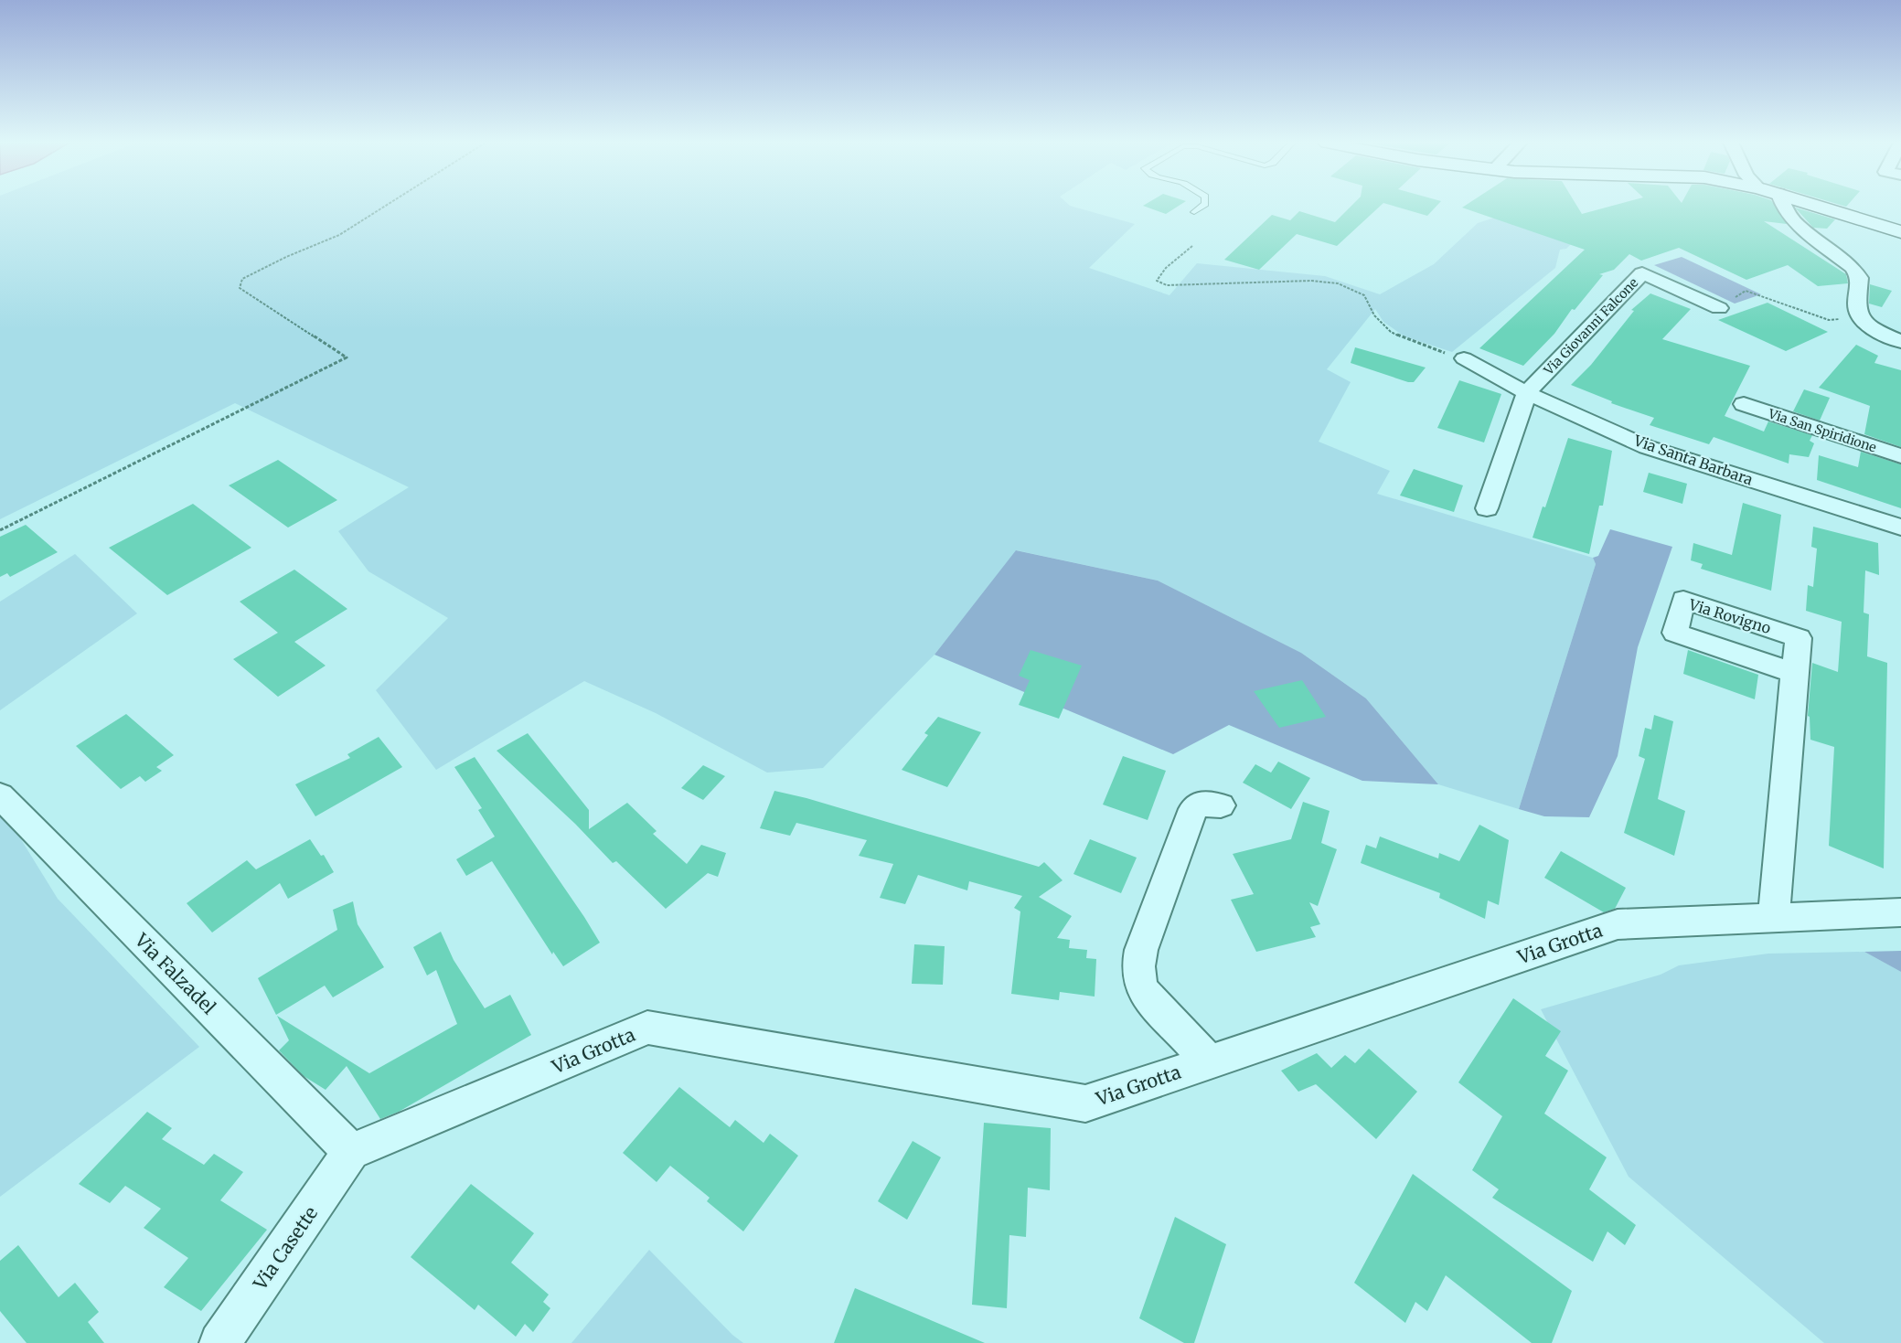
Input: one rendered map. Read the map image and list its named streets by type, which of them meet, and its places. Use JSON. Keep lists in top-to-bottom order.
{
  "streets": {
    "street": [
      "Via Giovanni Falcone",
      "Via San Spiridione",
      "Via Santa Barbara",
      "Via Grotta",
      "Via Falzadel",
      "Via Casette"
    ]
  },
  "crossings": [
    ["Via Giovanni Falcone", "Via Santa Barbara"],
    ["Via Grotta", "Via Falzadel"],
    ["Via Grotta", "Via Casette"],
    ["Via Falzadel", "Via Casette"]
  ]
}
